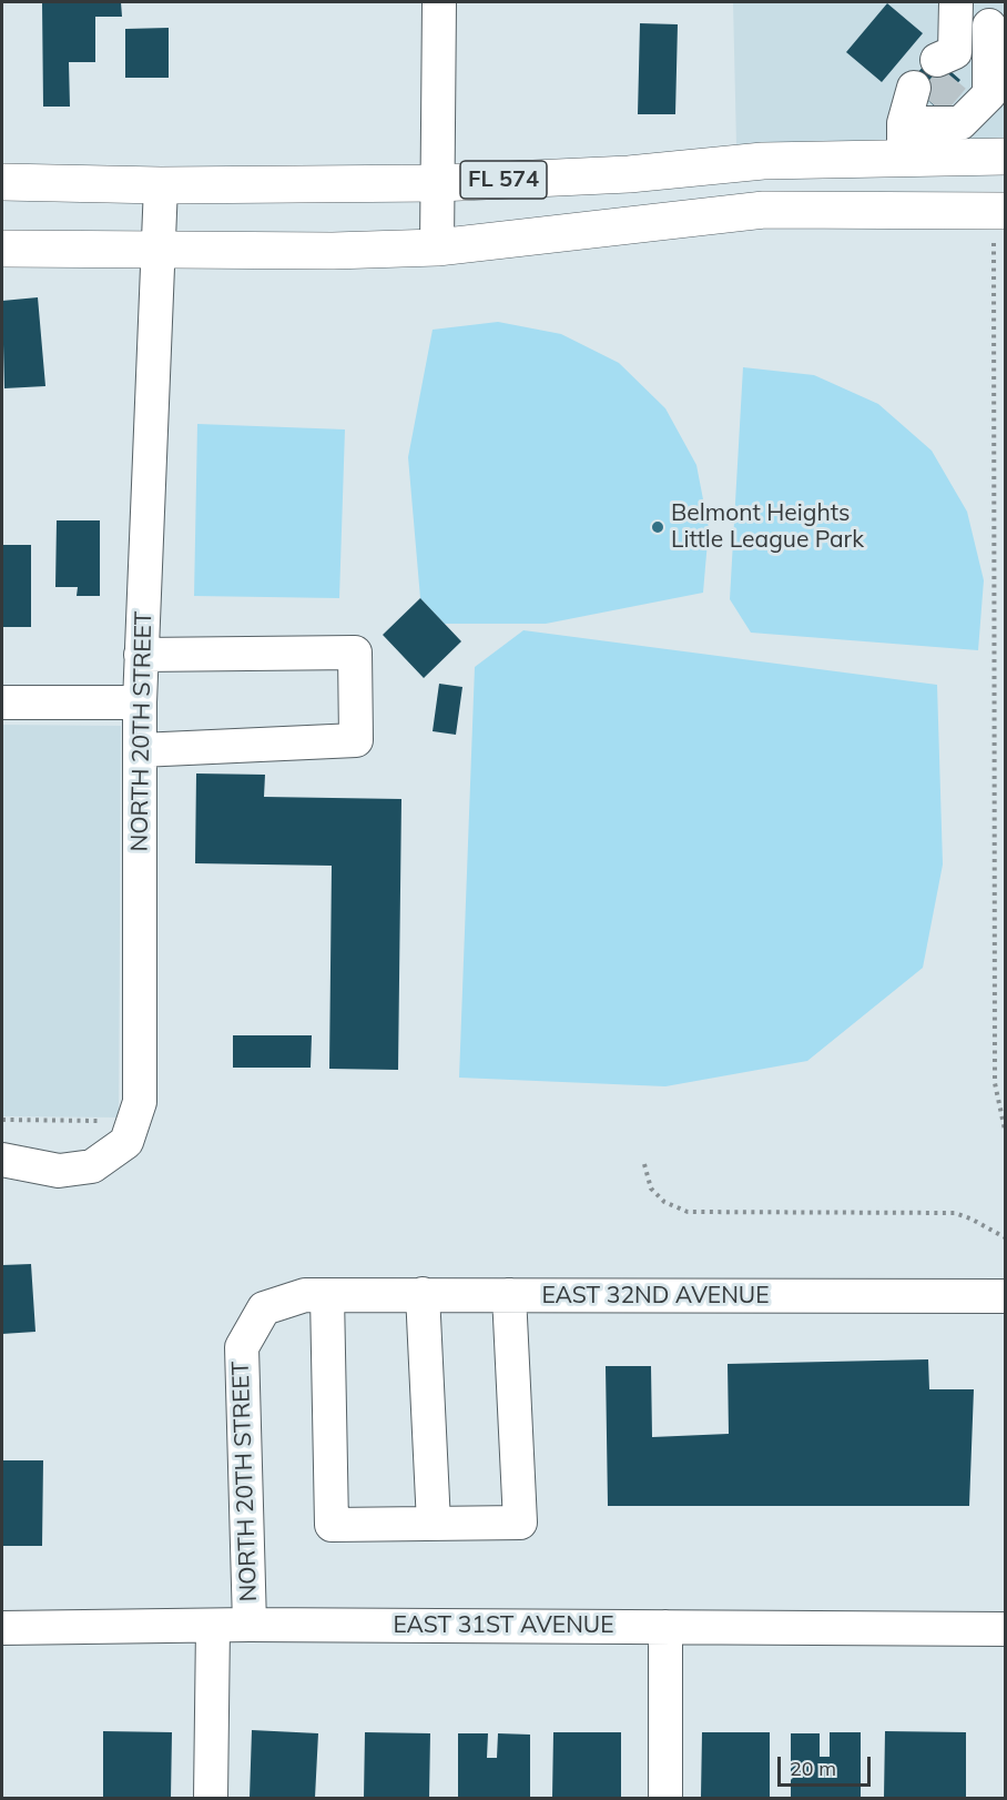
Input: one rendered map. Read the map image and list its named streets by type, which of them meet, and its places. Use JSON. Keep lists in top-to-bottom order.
{
  "streets": {
    "main road": ["FL 574"],
    "street": ["NORTH 20TH STREET", "EAST 32ND AVENUE", "EAST 31ST AVENUE"]
  },
  "crossings": [
    ["FL 574", "NORTH 20TH STREET"],
    ["NORTH 20TH STREET", "EAST 32ND AVENUE"],
    ["NORTH 20TH STREET", "EAST 31ST AVENUE"]
  ],
  "places": ["Belmont Heights Little League Park"],
  "scale_bar": "20 m"
}
